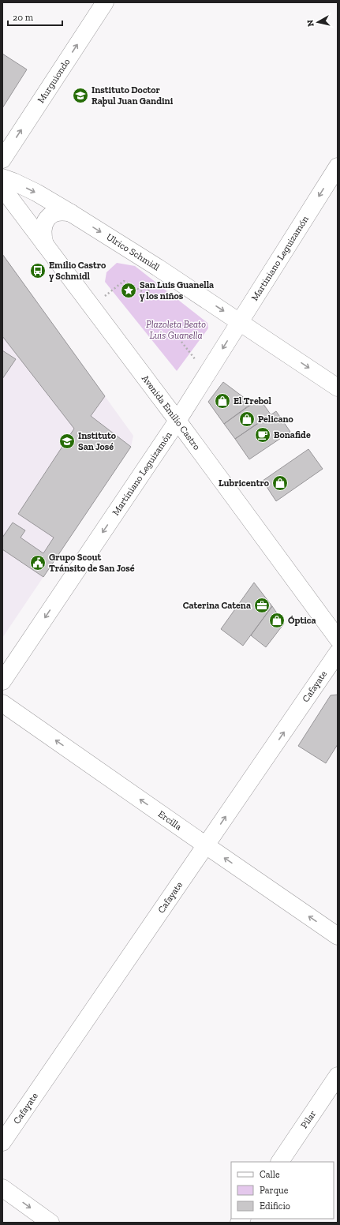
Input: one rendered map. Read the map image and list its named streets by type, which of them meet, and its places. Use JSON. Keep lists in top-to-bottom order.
{
  "streets": {
    "street": [
      "Murguiondo",
      "Ulrico Schmidl",
      "Martiniano Leguizamón",
      "Avenida Emilio Castro",
      "Cafayate",
      "Ercilla",
      "Pilar"
    ]
  },
  "crossings": [
    ["Ulrico Schmidl", "Martiniano Leguizamón"],
    ["Martiniano Leguizamón", "Avenida Emilio Castro"],
    ["Cafayate", "Ercilla"]
  ],
  "one_way": [
    "Murguiondo",
    "Ulrico Schmidl",
    "Martiniano Leguizamón",
    "Cafayate",
    "Ercilla"
  ],
  "parks": ["Plazoleta Beato Luis Guanella"],
  "places": {
    "school or university": ["Instituto Doctor Raþul Juan Gandini", "Instituto San José"],
    "bus stop": ["Emilio Castro y Schmidl"],
    "place": ["San Luis Guanella y los niños"],
    "shop": [
      "El Trebol",
      "Pelicano",
      "Lubricentro",
      "Óptica"
    ],
    "cafe": ["Bonafide"],
    "public building": ["Grupo Scout Tránsito de San José"],
    "office": ["Caterina Catena"]
  },
  "legend": ["Calle", "Parque", "Edificio"],
  "scale_bar": "20 m",
  "north": "left"
}
